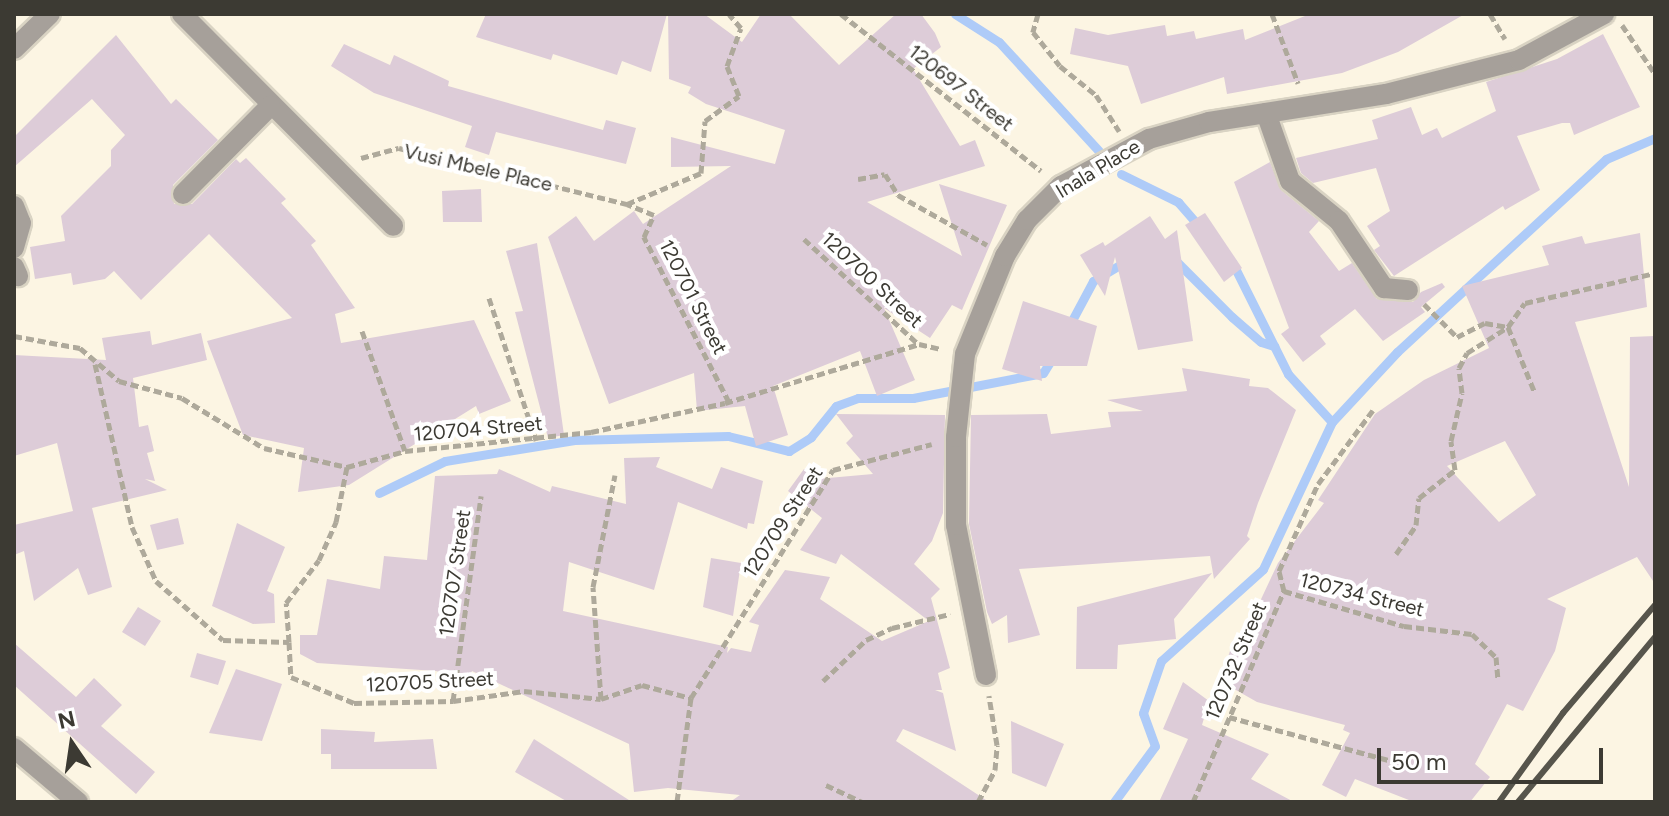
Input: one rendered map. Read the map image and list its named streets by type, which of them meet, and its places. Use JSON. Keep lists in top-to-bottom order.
{
  "streets": {
    "street": ["Inala Place"],
    "path": [
      "120697 Street",
      "Vusi Mbele Place",
      "120700 Street",
      "120701 Street",
      "120704 Street",
      "120709 Street",
      "120707 Street",
      "120734 Street",
      "120732 Street",
      "120705 Street"
    ]
  },
  "crossings": [
    ["120697 Street", "Inala Place"],
    ["Vusi Mbele Place", "120701 Street"],
    ["Inala Place", "120704 Street"],
    ["Inala Place", "120709 Street"],
    ["120700 Street", "120704 Street"],
    ["120701 Street", "120704 Street"],
    ["120709 Street", "120705 Street"],
    ["120707 Street", "120705 Street"],
    ["120734 Street", "120732 Street"]
  ],
  "scale_bar": "50 m",
  "north": "top"
}
